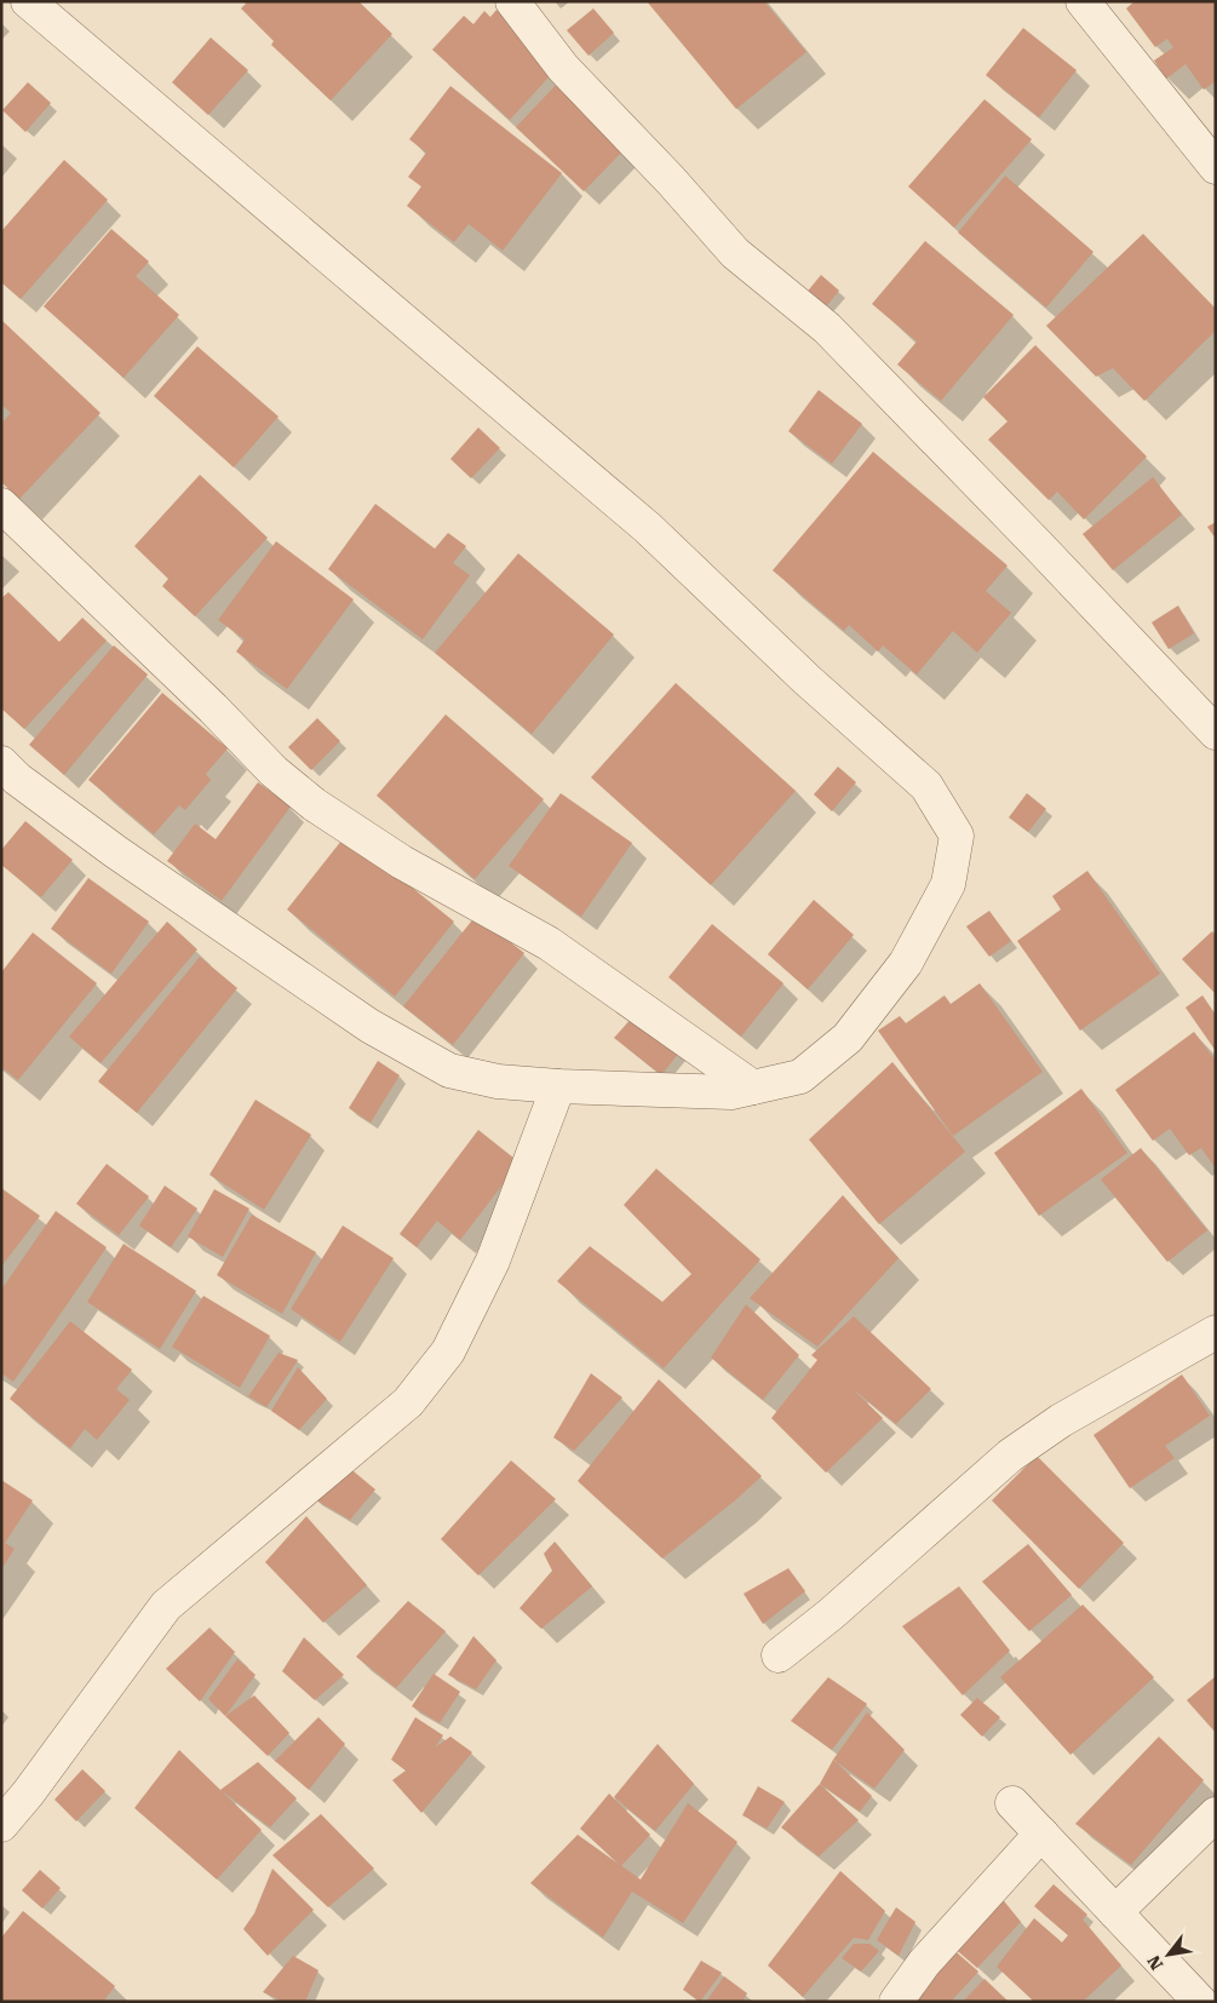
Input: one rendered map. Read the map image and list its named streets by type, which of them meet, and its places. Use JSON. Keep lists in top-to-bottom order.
{
  "north": "bottom left"
}
